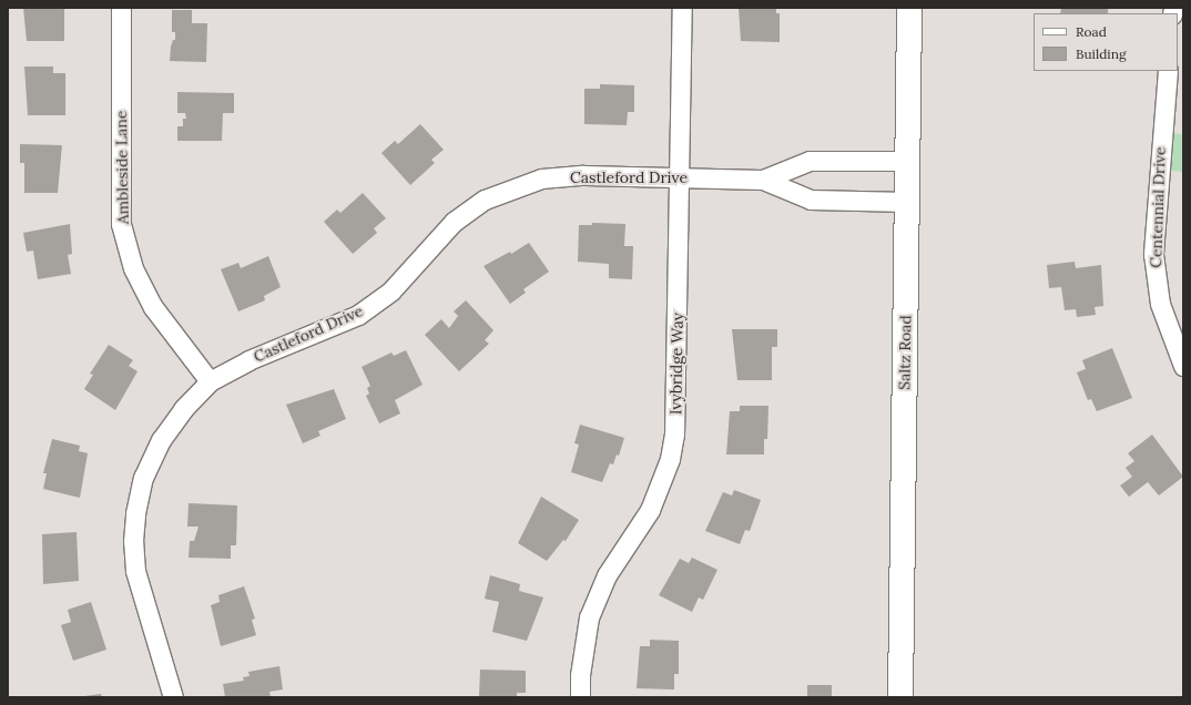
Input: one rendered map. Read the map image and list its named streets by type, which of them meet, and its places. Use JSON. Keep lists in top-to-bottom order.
{
  "streets": {
    "street": [
      "Ambleside Lane",
      "Castleford Drive",
      "Centennial Drive",
      "Saltz Road",
      "Ivybridge Way"
    ]
  },
  "crossings": [
    ["Ambleside Lane", "Castleford Drive"],
    ["Castleford Drive", "Saltz Road"],
    ["Castleford Drive", "Ivybridge Way"]
  ],
  "legend": ["Road", "Building"]
}
